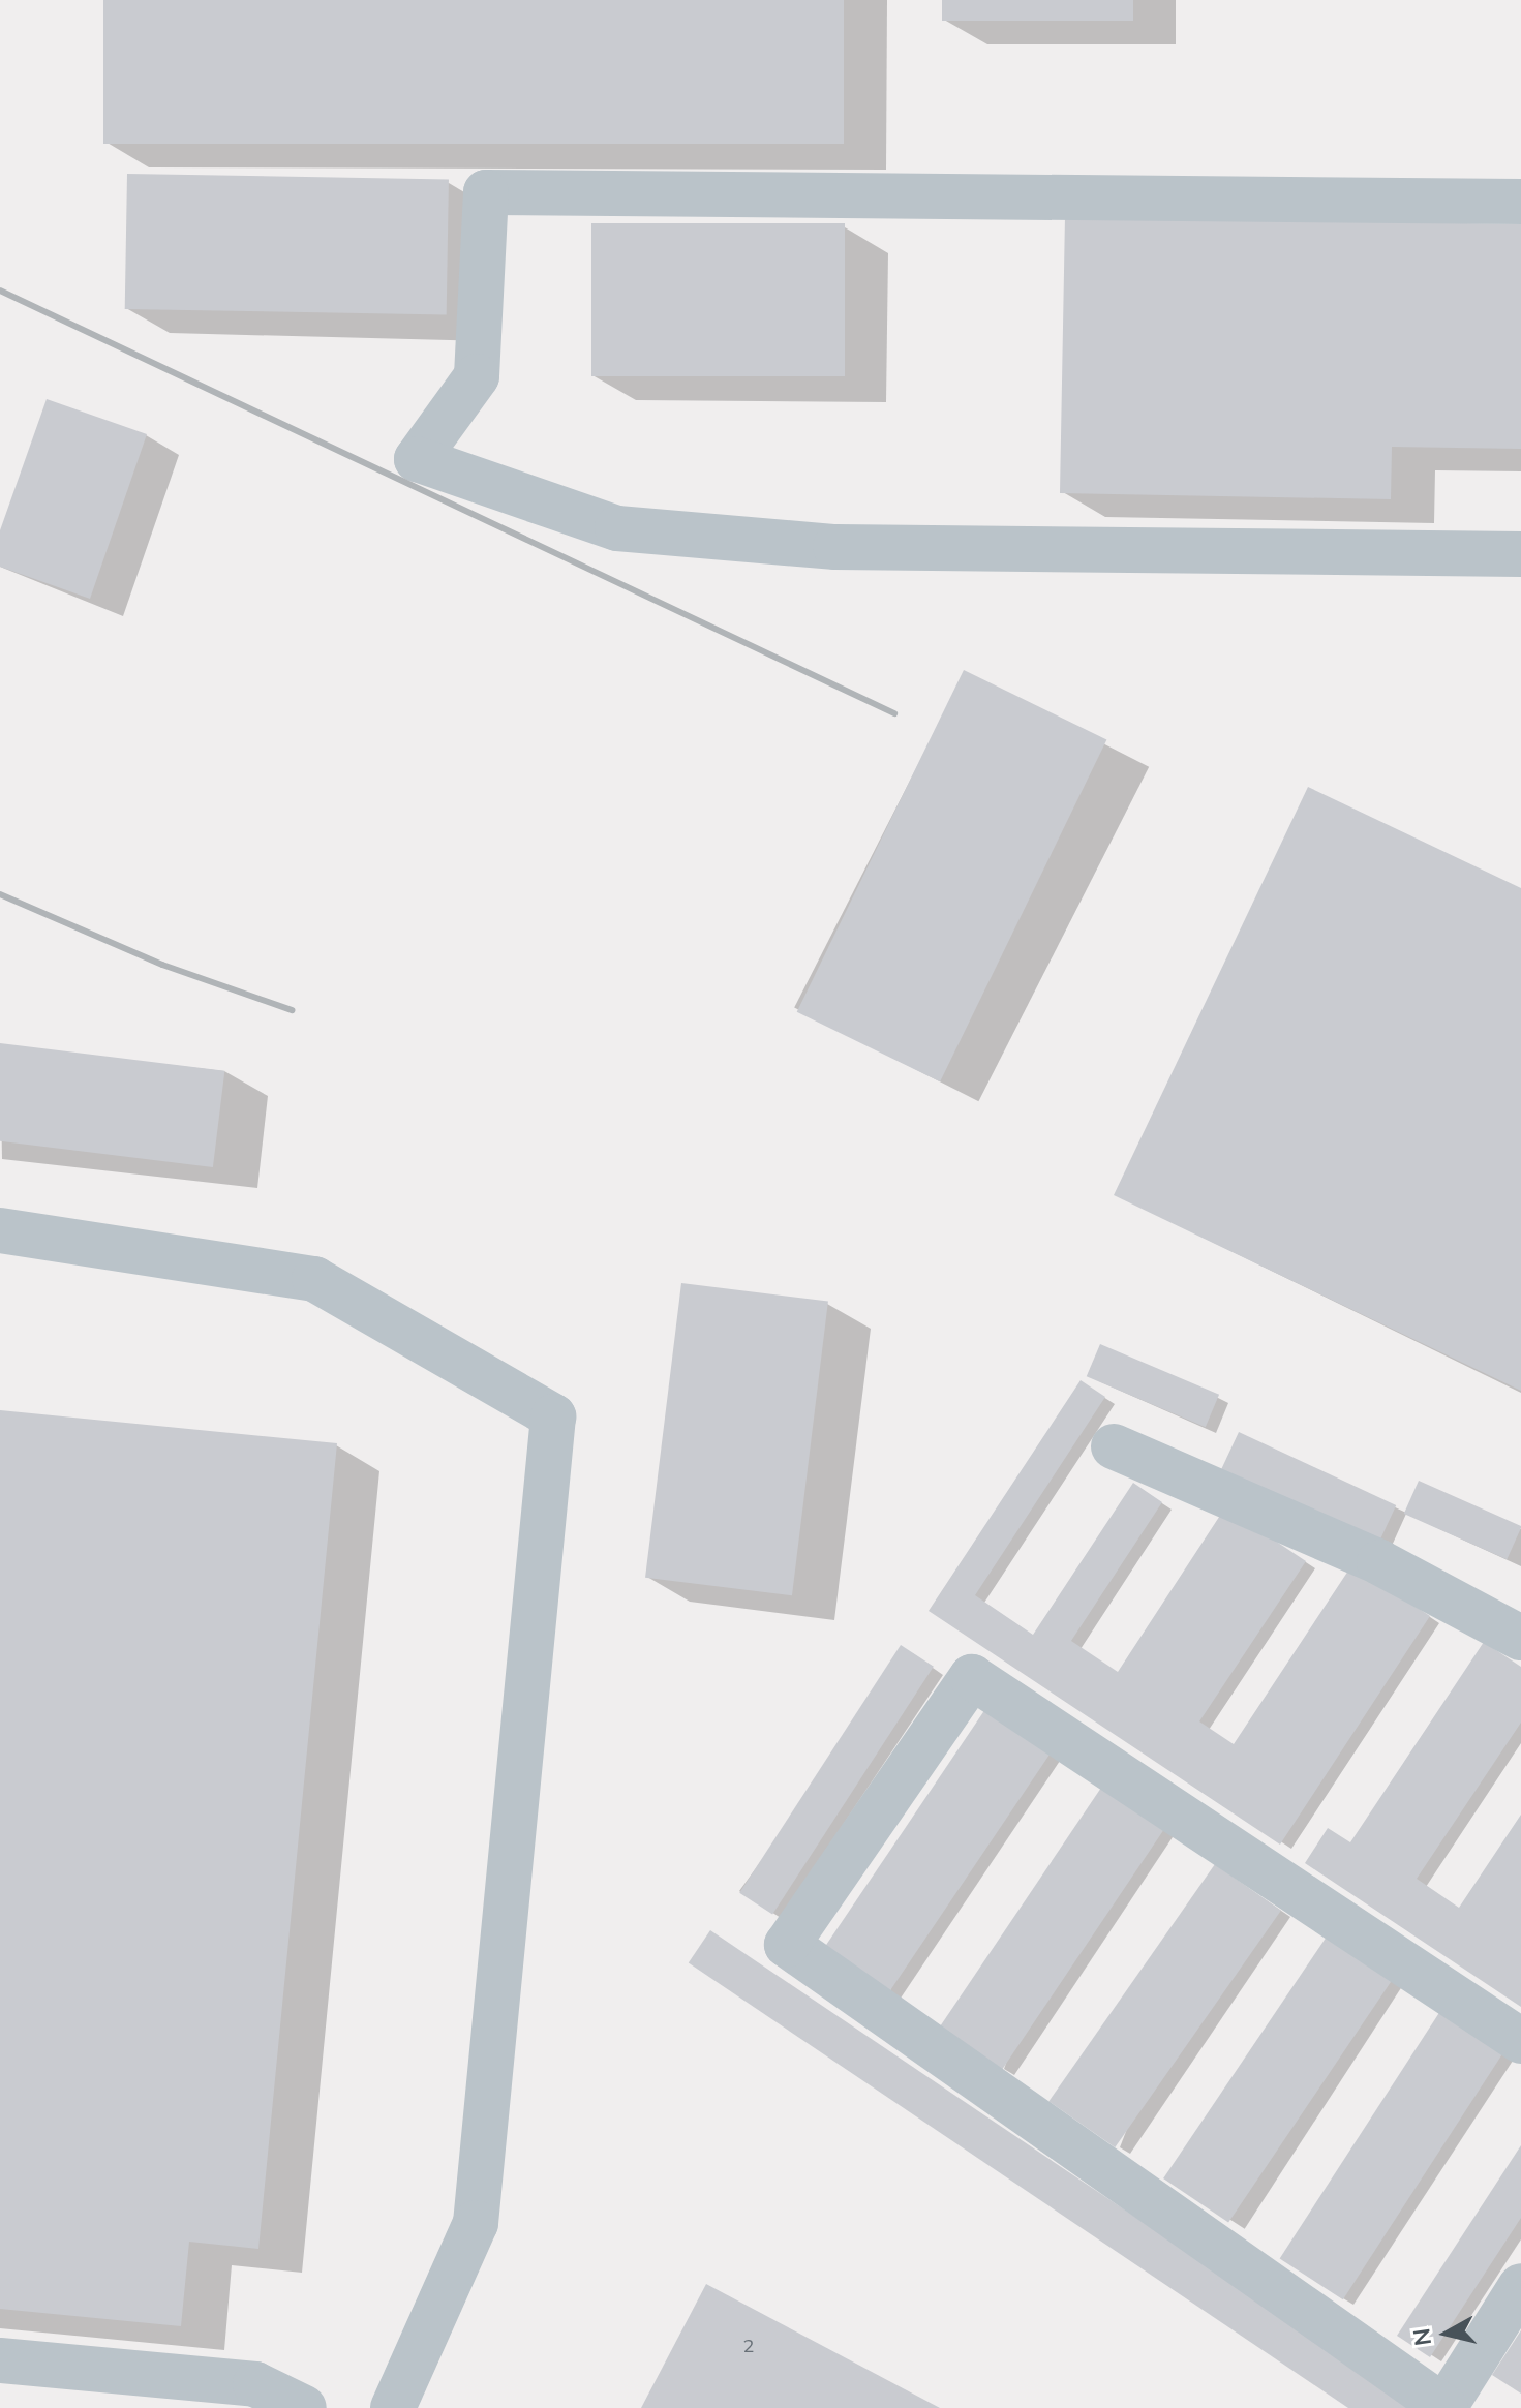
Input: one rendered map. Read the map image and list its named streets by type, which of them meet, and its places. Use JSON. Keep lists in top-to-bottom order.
{
  "house_numbers": ["2"],
  "north": "left"
}
